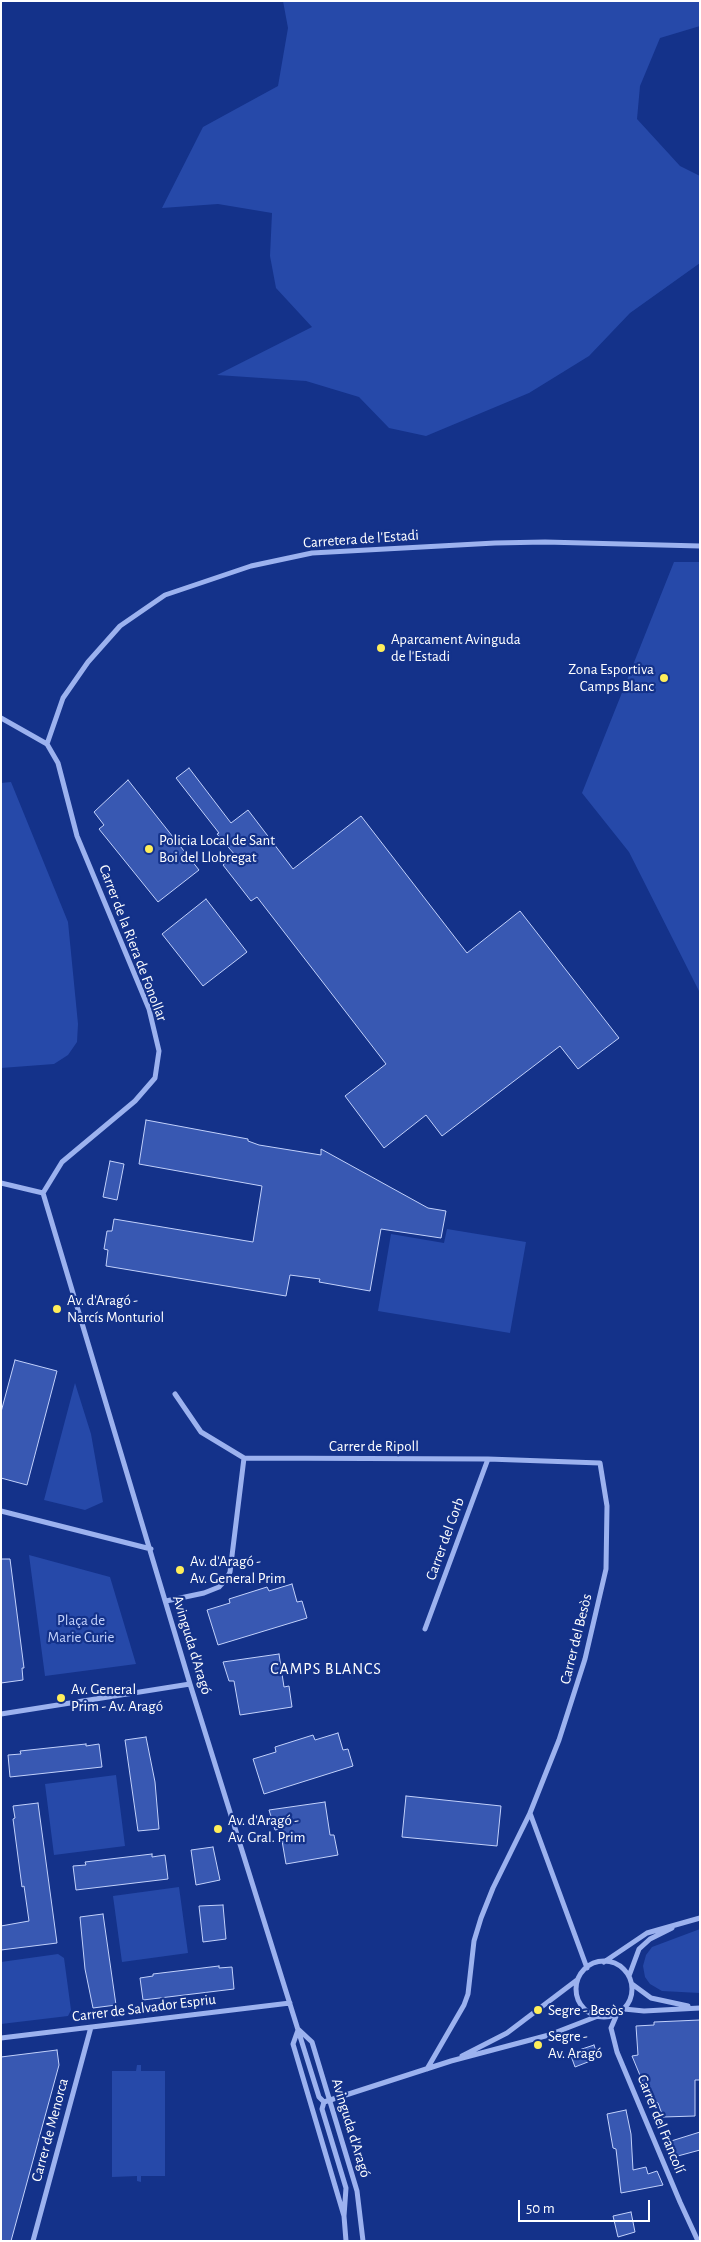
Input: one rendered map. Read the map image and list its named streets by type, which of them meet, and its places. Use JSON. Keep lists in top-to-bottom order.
{
  "streets": {
    "street": [
      "Carretera de l'Estadi",
      "Carrer de la Riera de Fonollar",
      "Carrer de Ripoll",
      "Carrer del Corb",
      "Carrer del Besòs",
      "Avinguda d'Aragó",
      "Carrer de Salvador Espriu",
      "Carrer del Francolí",
      "Carrer de Menorca"
    ]
  },
  "crossings": [
    ["Carretera de l'Estadi", "Carrer de la Riera de Fonollar"],
    ["Carrer de la Riera de Fonollar", "Avinguda d'Aragó"],
    ["Carrer de Ripoll", "Carrer del Corb"],
    ["Carrer de Ripoll", "Carrer del Besòs"],
    ["Avinguda d'Aragó", "Carrer de Salvador Espriu"],
    ["Carrer de Salvador Espriu", "Carrer de Menorca"]
  ],
  "districts": ["CAMPS BLANCS"],
  "parks": ["Plaça de Marie Curie"],
  "places": [
    "Aparcament Avinguda de l'Estadi",
    "Zona Esportiva Camps Blanc",
    "Policia Local de Sant Boi del Llobregat",
    "Av. d'Aragó - Narcís Monturiol",
    "Av. d'Aragó - Av. General Prim",
    "Av. General Prim - Av. Aragó",
    "Av. d'Aragó - Av. Gral. Prim",
    "Segre - Besòs",
    "Segre - Av. Aragó"
  ],
  "scale_bar": "50 m"
}
